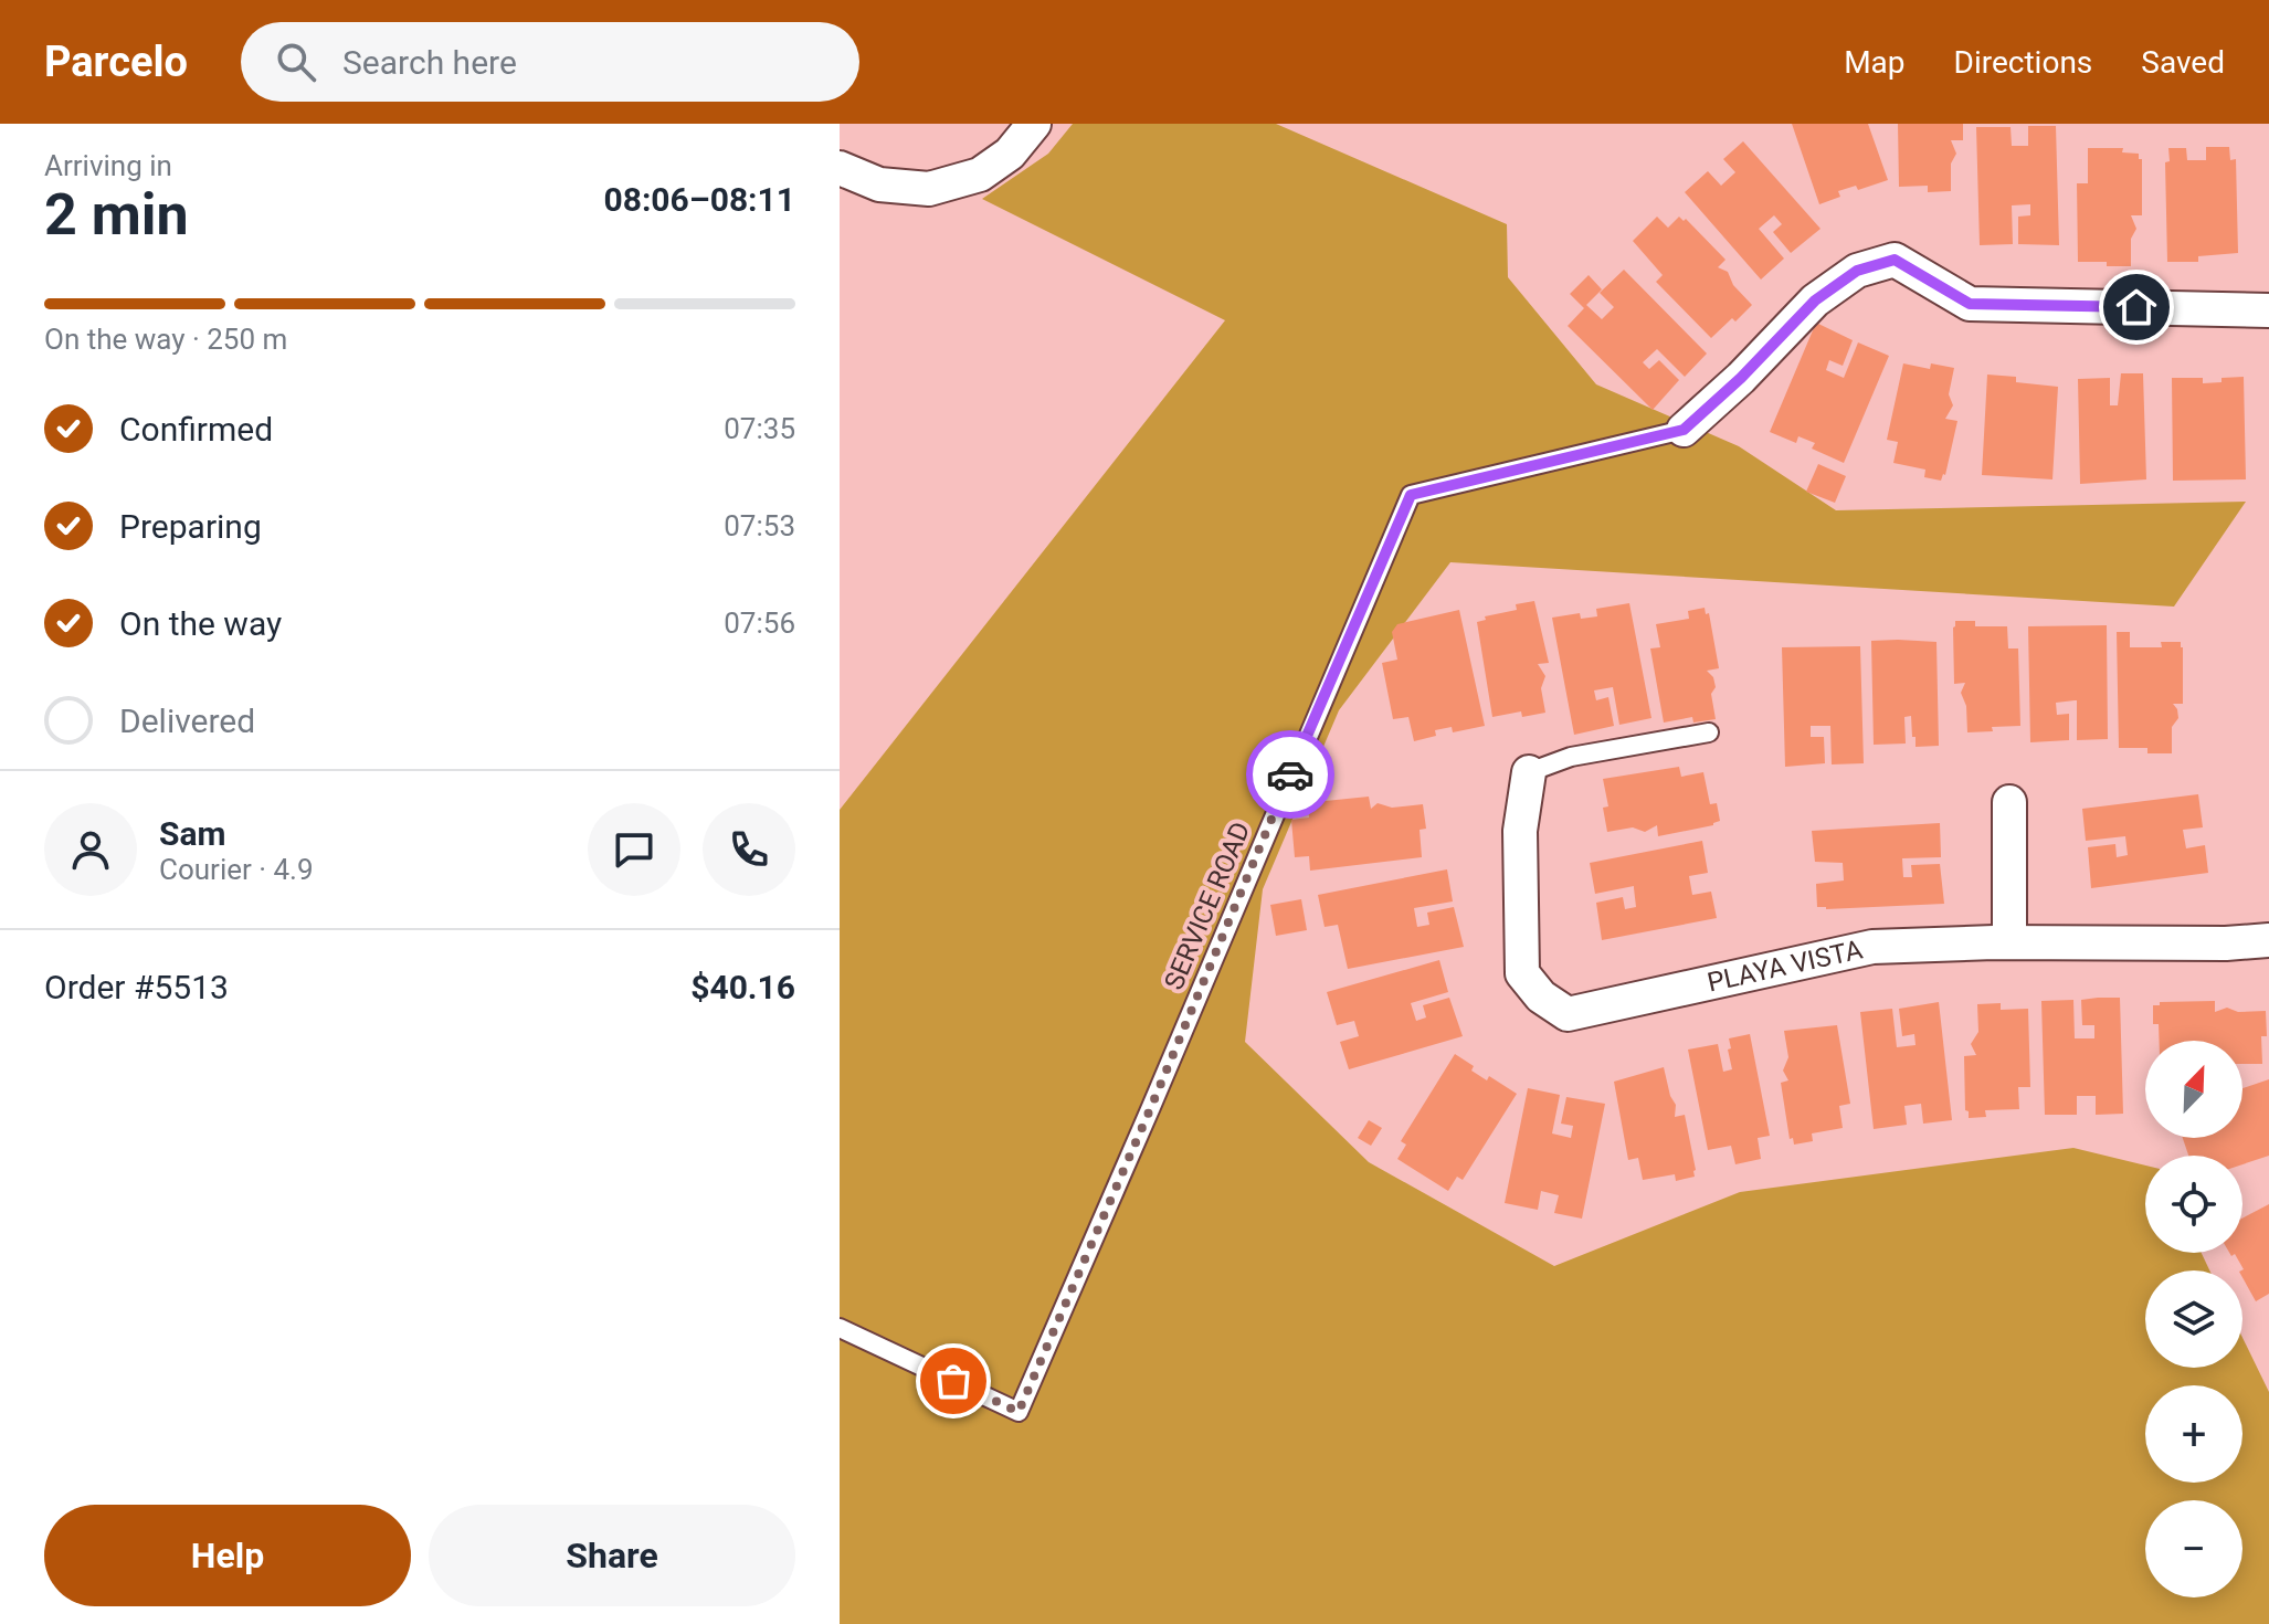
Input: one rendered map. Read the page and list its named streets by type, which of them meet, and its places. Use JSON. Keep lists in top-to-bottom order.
{
  "streets": {
    "street": ["PLAYA VISTA"],
    "lane": ["SERVICE ROAD"]
  },
  "north": "top right",
  "page": {
    "header": "Parcelo",
    "search": "Search here",
    "nav": ["Map", "Directions", "Saved"],
    "heading": ["2 min", "Arriving in", "08:06–08:11"],
    "panel": [
      "Sam",
      "Courier · 4.9",
      "Order #5513",
      "$40.16"
    ],
    "bar": "On the way · 250 m",
    "list": [
      ["Confirmed", "07:35"],
      ["Preparing", "07:53"],
      ["On the way", "07:56"],
      "Delivered"
    ],
    "map_buttons": ["+", "−"],
    "buttons": ["Help", "Share"]
  }
}
